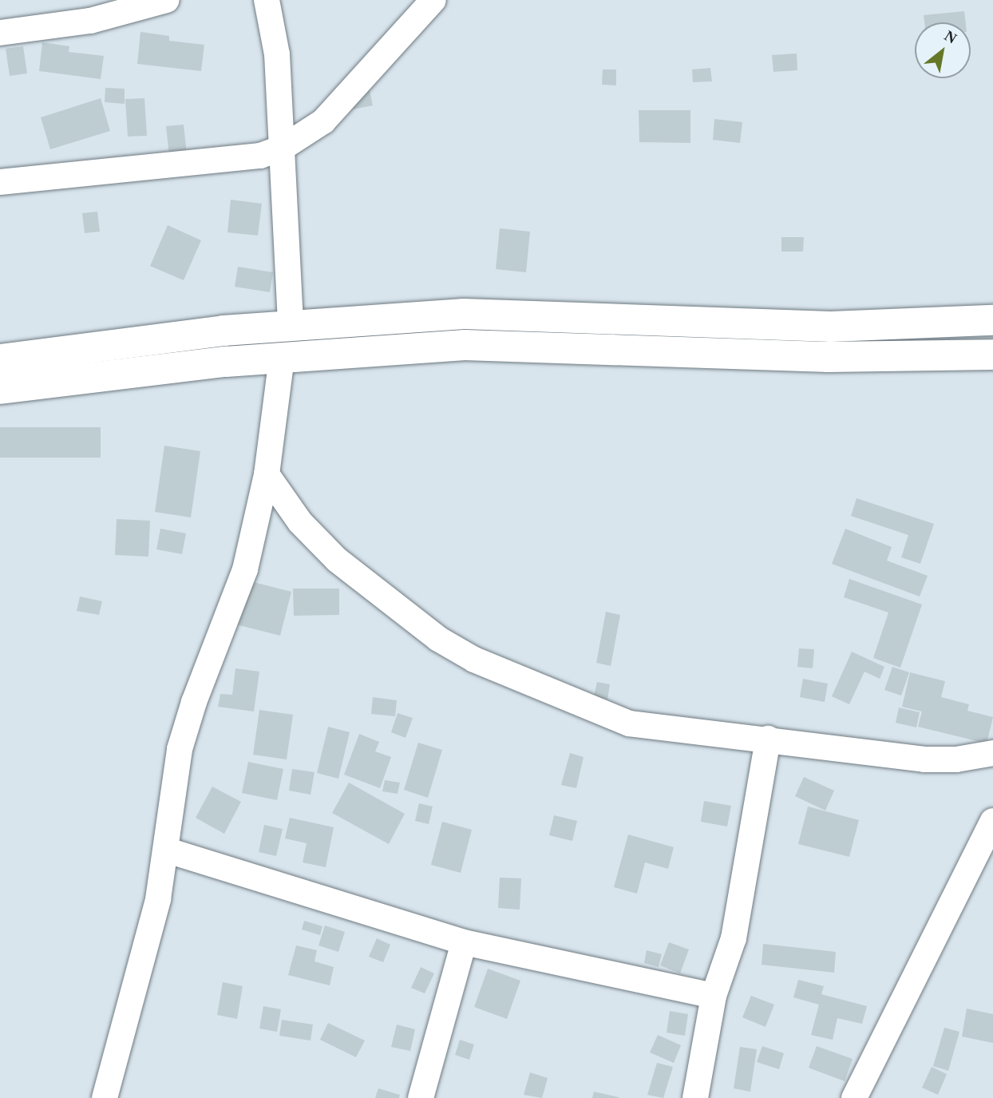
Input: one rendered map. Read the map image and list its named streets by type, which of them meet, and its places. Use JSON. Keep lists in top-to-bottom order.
{
  "north": "top right"
}
